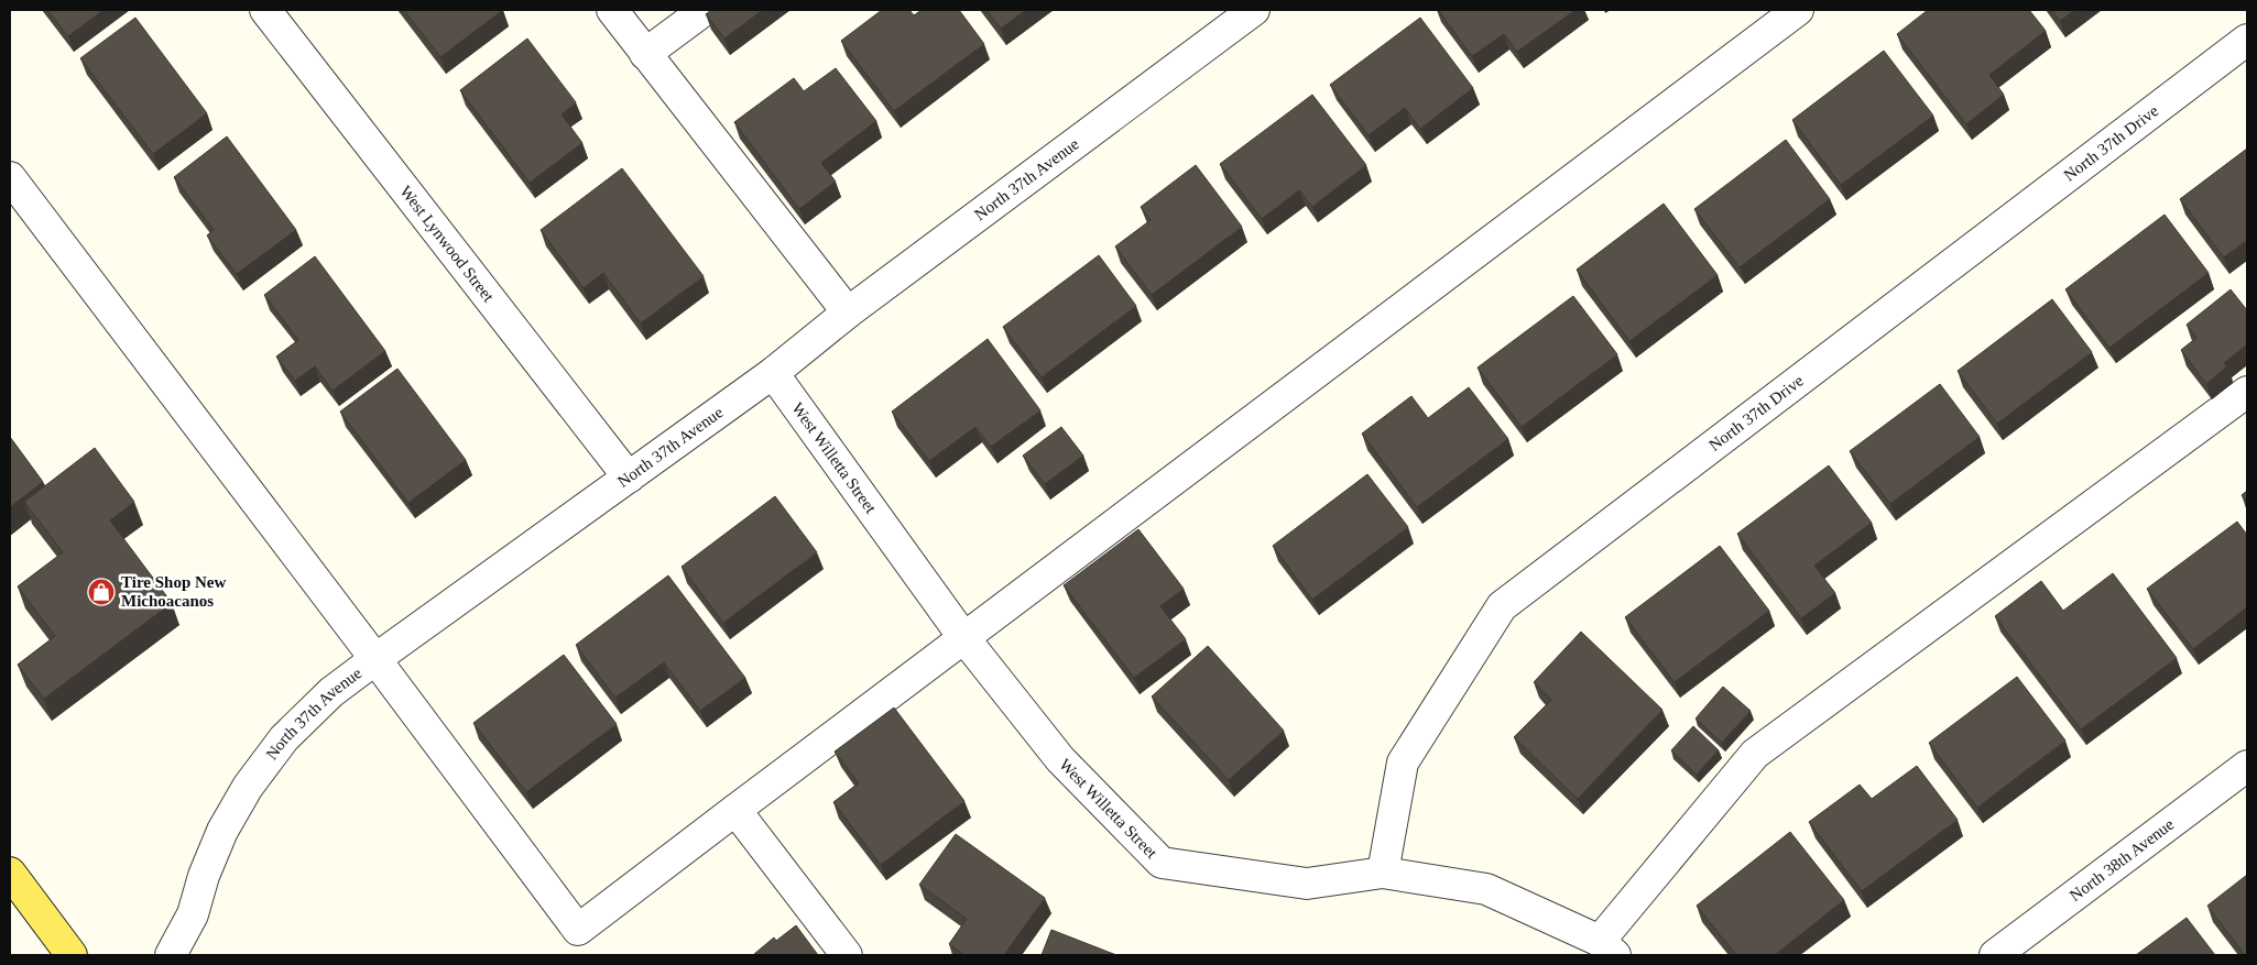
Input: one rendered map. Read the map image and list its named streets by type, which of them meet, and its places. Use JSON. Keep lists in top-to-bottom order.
{
  "streets": {
    "street": [
      "North 37th Drive",
      "North 37th Avenue",
      "West Lynwood Street",
      "West Willetta Street",
      "North 38th Avenue"
    ]
  },
  "crossings": [
    ["North 37th Drive", "West Willetta Street"],
    ["North 37th Avenue", "West Lynwood Street"],
    ["North 37th Avenue", "West Willetta Street"]
  ],
  "places": {
    "shop": ["Tire Shop New Michoacanos"]
  }
}
